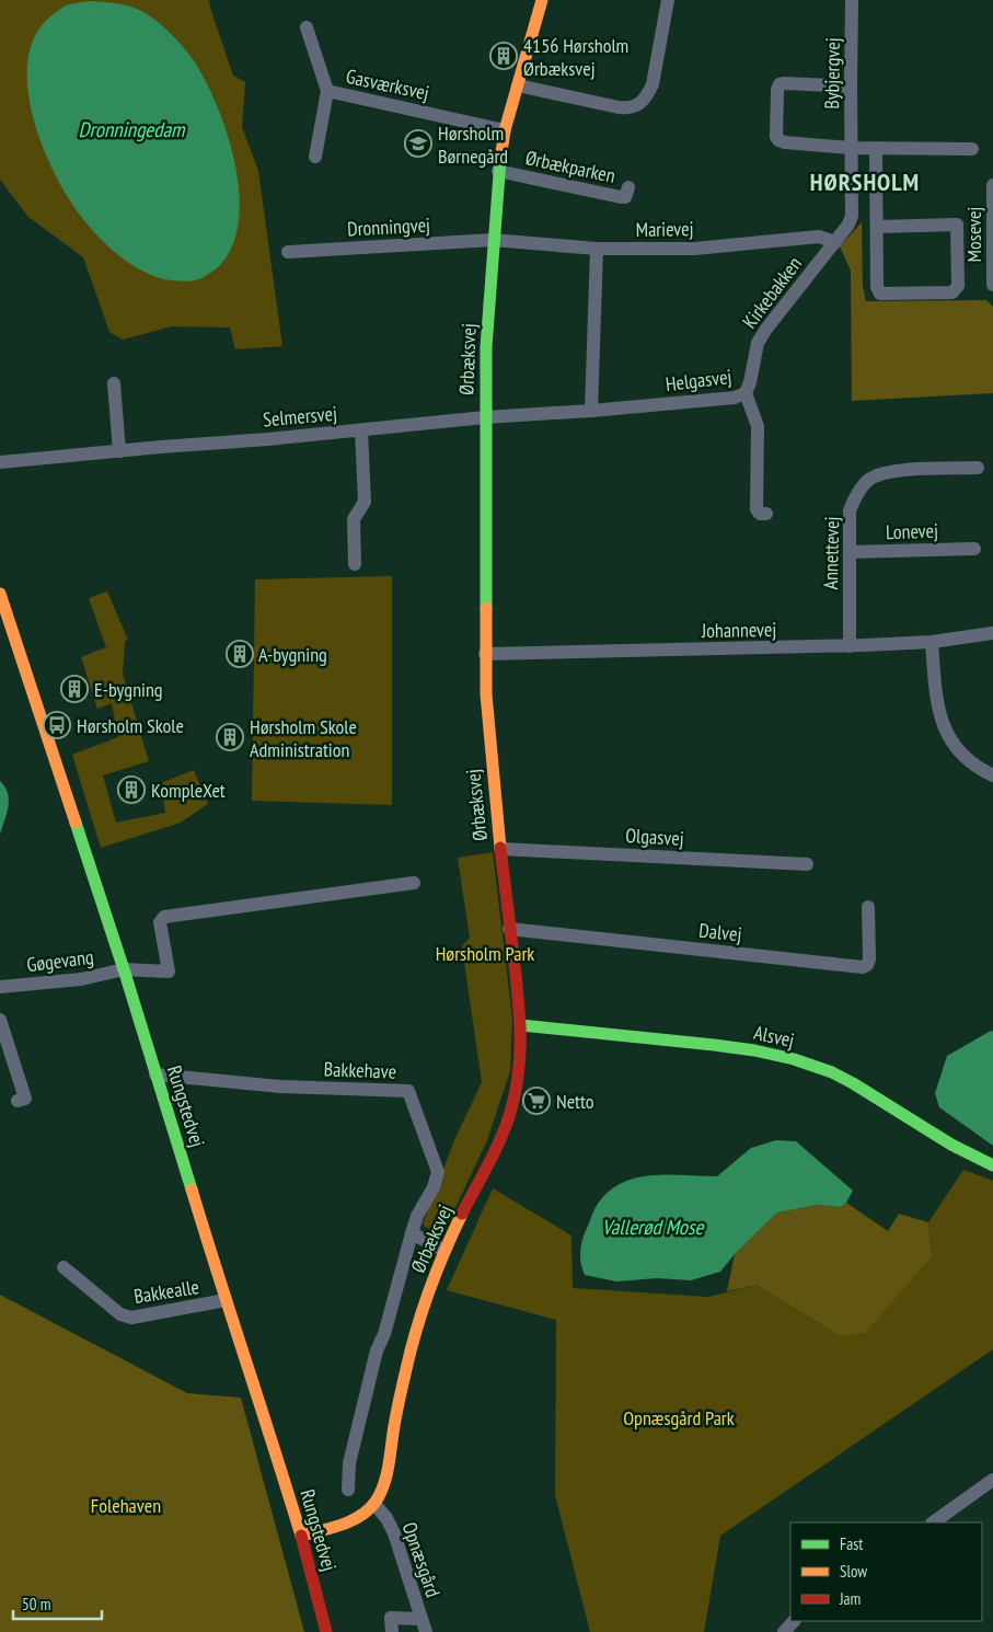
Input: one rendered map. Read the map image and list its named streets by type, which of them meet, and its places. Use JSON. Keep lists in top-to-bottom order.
{
  "streets": {
    "street": [
      "Bybjergvej",
      "Gasværksvej",
      "Ørbækparken",
      "Dronningvej",
      "Marievej",
      "Mosevej",
      "Kirkebakken",
      "Ørbæksvej",
      "Helgasvej",
      "Selmersvej",
      "Lonevej",
      "Annettevej",
      "Johannevej",
      "Olgasvej",
      "Dalvej",
      "Gøgevang",
      "Alsvej",
      "Bakkehave",
      "Rungstedvej",
      "Bakkealle",
      "Opnæsgård"
    ]
  },
  "crossings": [
    ["Bybjergvej", "Kirkebakken"],
    ["Gasværksvej", "Ørbæksvej"],
    ["Ørbækparken", "Ørbæksvej"],
    ["Dronningvej", "Marievej"],
    ["Dronningvej", "Ørbæksvej"],
    ["Marievej", "Kirkebakken"],
    ["Marievej", "Ørbæksvej"],
    ["Kirkebakken", "Helgasvej"],
    ["Ørbæksvej", "Helgasvej"],
    ["Ørbæksvej", "Selmersvej"],
    ["Ørbæksvej", "Johannevej"],
    ["Ørbæksvej", "Olgasvej"],
    ["Ørbæksvej", "Dalvej"],
    ["Ørbæksvej", "Alsvej"],
    ["Ørbæksvej", "Opnæsgård"],
    ["Helgasvej", "Selmersvej"],
    ["Lonevej", "Annettevej"],
    ["Annettevej", "Johannevej"],
    ["Gøgevang", "Rungstedvej"],
    ["Bakkehave", "Rungstedvej"],
    ["Rungstedvej", "Bakkealle"]
  ],
  "districts": ["HØRSHOLM"],
  "water": ["Dronningedam", "Vallerød Mose"],
  "parks": ["Hørsholm Park", "Opnæsgård Park", "Folehaven"],
  "places": {
    "building": [
      "4156 Hørsholm Ørbæksvej",
      "A-bygning",
      "E-bygning",
      "Hørsholm Skole Administration",
      "KompleXet"
    ],
    "school or university": ["Hørsholm Børnegård"],
    "bus stop": ["Hørsholm Skole"],
    "supermarket": ["Netto"]
  },
  "legend": ["Fast", "Slow", "Jam"],
  "scale_bar": "50 m"
}
